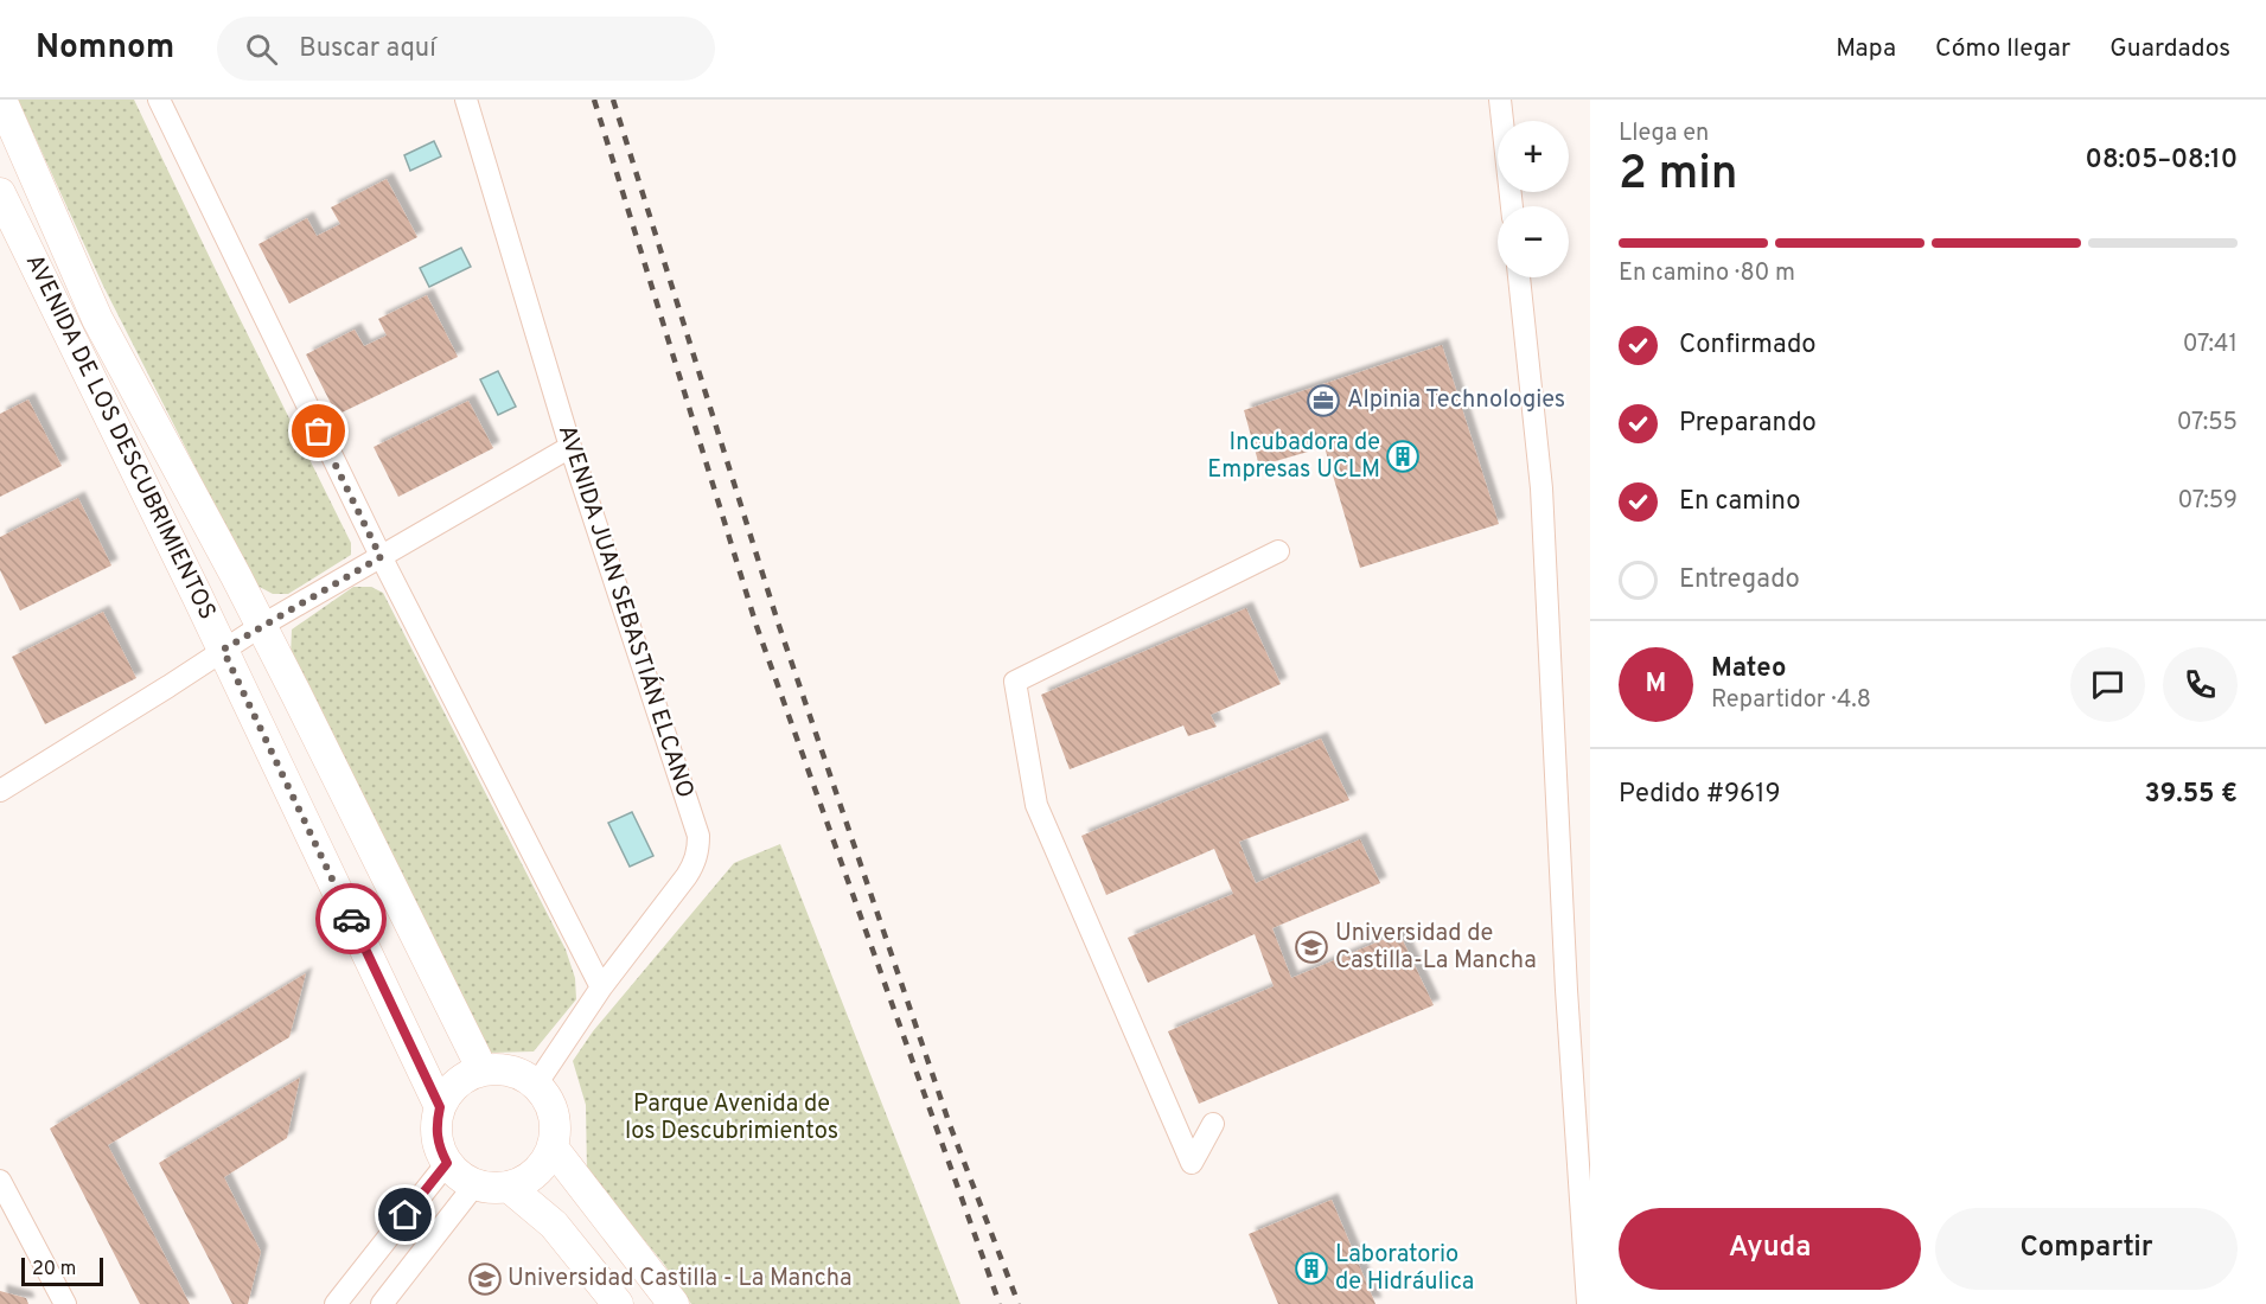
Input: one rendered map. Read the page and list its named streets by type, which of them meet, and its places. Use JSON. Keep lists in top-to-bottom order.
{
  "streets": {
    "street": ["AVENIDA DE LOS DESCUBRIMIENTOS", "AVENIDA JUAN SEBASTIÁN ELCANO"]
  },
  "crossings": [
    ["AVENIDA DE LOS DESCUBRIMIENTOS", "AVENIDA JUAN SEBASTIÁN ELCANO"]
  ],
  "parks": ["Parque Avenida de los Descubrimientos"],
  "places": {
    "office": ["Alpinia Technologies"],
    "building": ["Incubadora de Empresas UCLM", "Laboratorio de Hidráulica"],
    "school or university": ["Universidad de Castilla-La Mancha", "Universidad Castilla - La Mancha"]
  },
  "scale_bar": "20 m",
  "page": {
    "header": "Nomnom",
    "search": "Buscar aquí",
    "nav": ["Mapa", "Cómo llegar", "Guardados"],
    "heading": ["2 min", "Llega en", "08:05–08:10"],
    "panel": [
      "Mateo",
      "Repartidor · 4.8",
      "Pedido #9619",
      "39.55 €"
    ],
    "map_buttons": ["+", "−"],
    "bar": "En camino · 80 m",
    "list": [
      ["Confirmado", "07:41"],
      ["Preparando", "07:55"],
      ["En camino", "07:59"],
      "Entregado"
    ],
    "round": "M",
    "buttons": ["Ayuda", "Compartir"],
    "scale": "20 m"
  }
}
